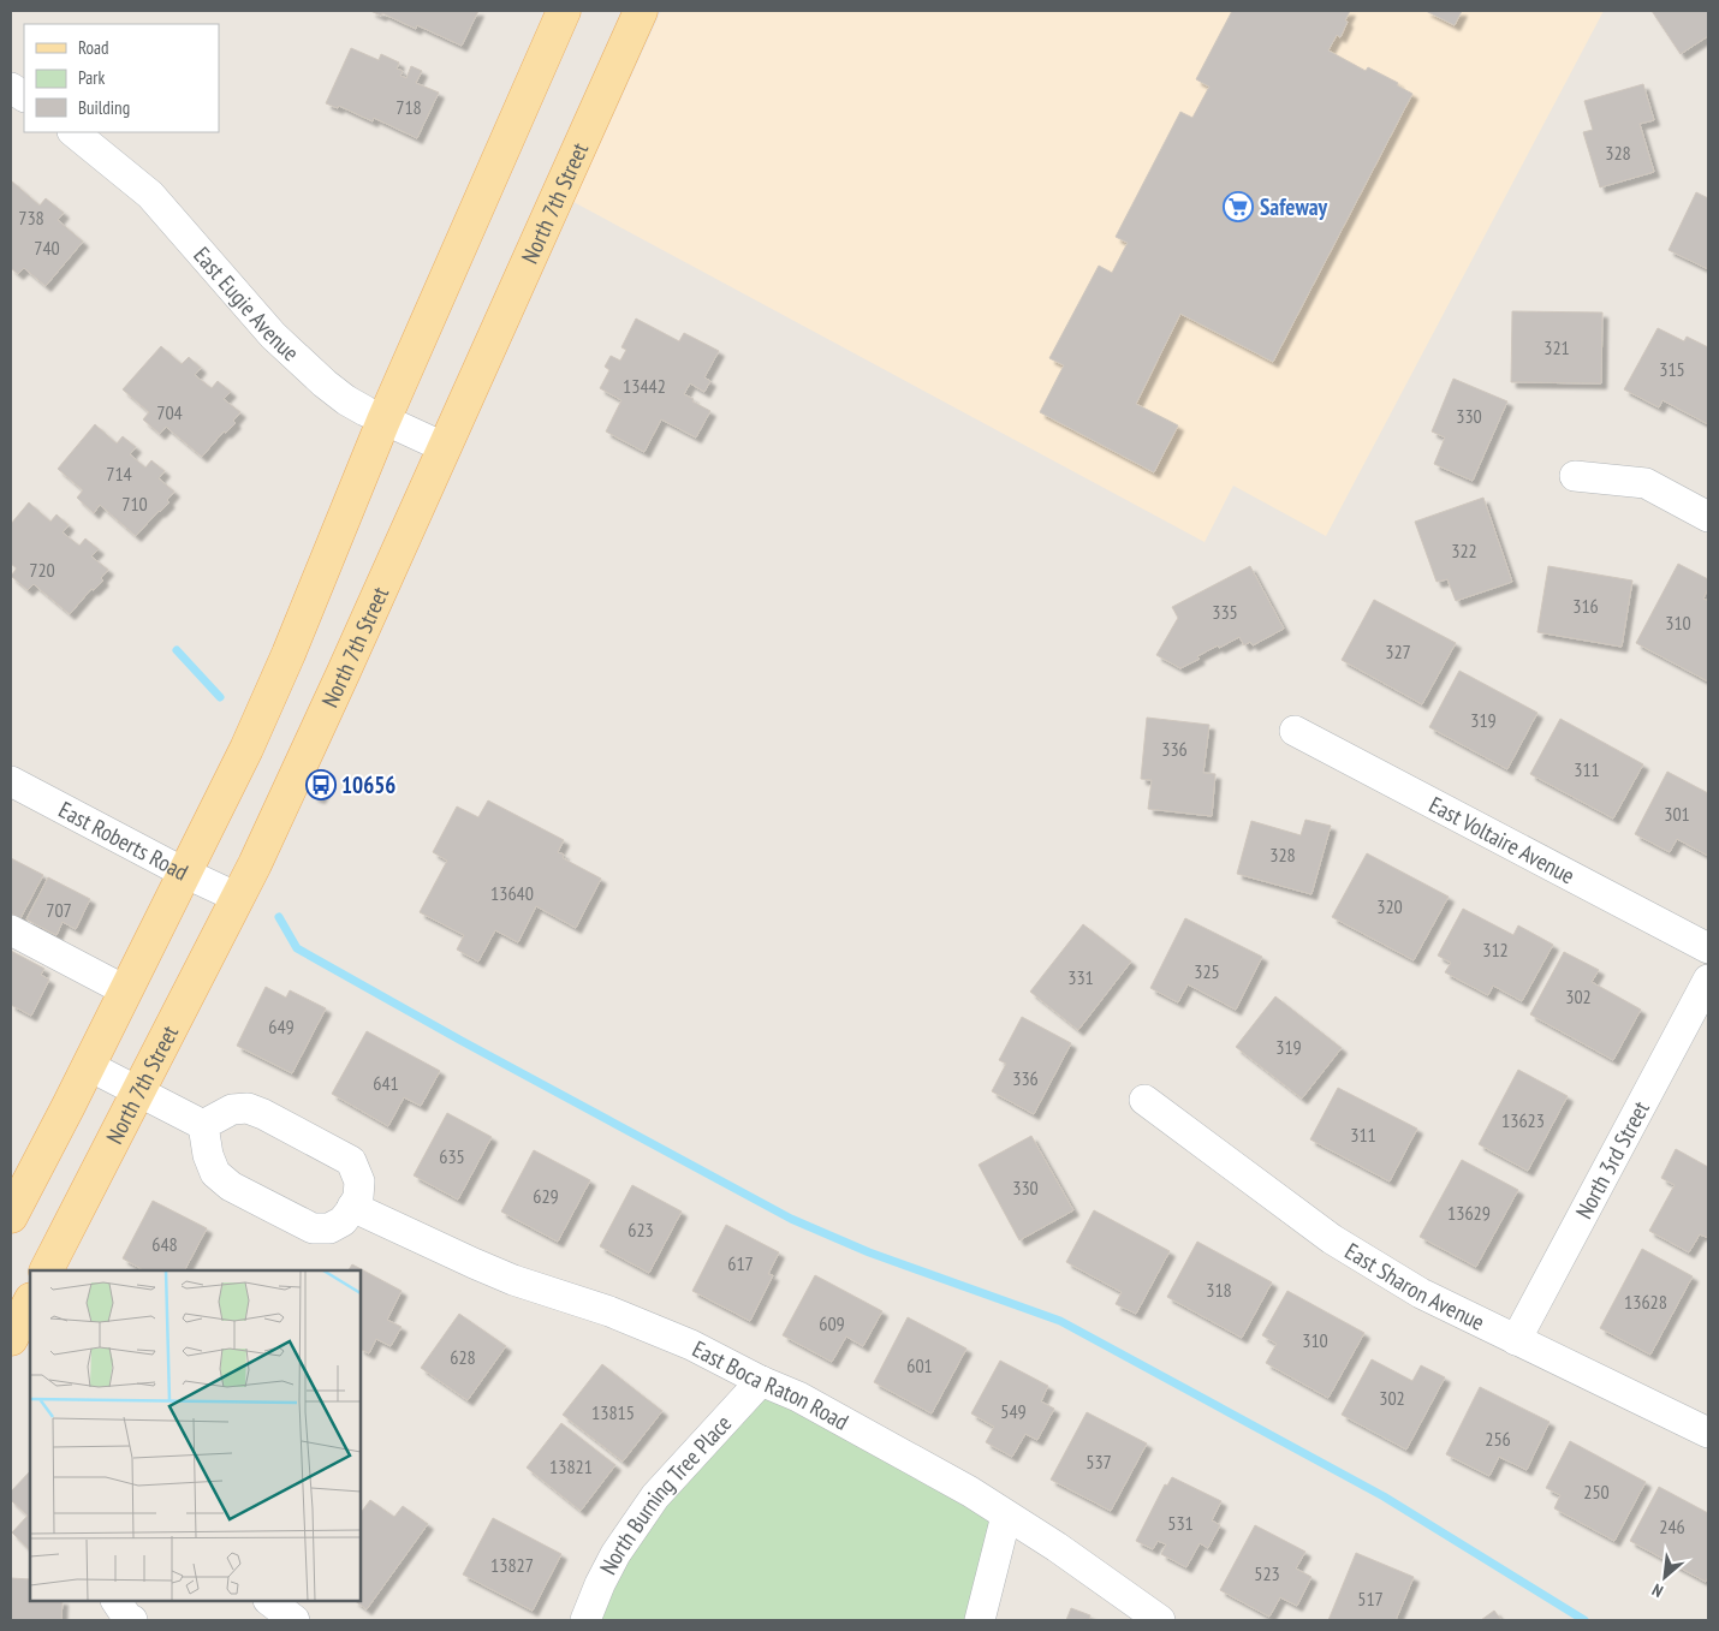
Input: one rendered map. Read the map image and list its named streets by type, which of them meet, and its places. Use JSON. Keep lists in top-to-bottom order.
{
  "streets": {
    "main road": ["North 7th Street"],
    "street": [
      "East Eugie Avenue",
      "East Voltaire Avenue",
      "East Roberts Road",
      "North 3rd Street",
      "East Sharon Avenue",
      "East Boca Raton Road",
      "North Burning Tree Place"
    ]
  },
  "crossings": [
    ["North 7th Street", "East Eugie Avenue"],
    ["North 7th Street", "East Roberts Road"],
    ["North 3rd Street", "East Sharon Avenue"],
    ["East Boca Raton Road", "North Burning Tree Place"]
  ],
  "places": {
    "supermarket": ["Safeway"],
    "bus stop": ["10656"]
  },
  "house_numbers": [
    "718",
    "328",
    "738",
    "740",
    "321",
    "315",
    "13442",
    "704",
    "330",
    "714",
    "710",
    "322",
    "720",
    "316",
    "335",
    "310",
    "327",
    "319",
    "336",
    "311",
    "301",
    "328",
    "13640",
    "320",
    "707",
    "312",
    "325",
    "331",
    "302",
    "649",
    "319",
    "336",
    "641",
    "13623",
    "311",
    "635",
    "330",
    "629",
    "13629",
    "623",
    "648",
    "617",
    "318",
    "13628",
    "609",
    "310",
    "628",
    "601",
    "302",
    "549",
    "13815",
    "256",
    "537",
    "13821",
    "250",
    "531",
    "246",
    "13827",
    "523",
    "517"
  ],
  "legend": ["Road", "Park", "Building"],
  "north": "bottom left"
}
